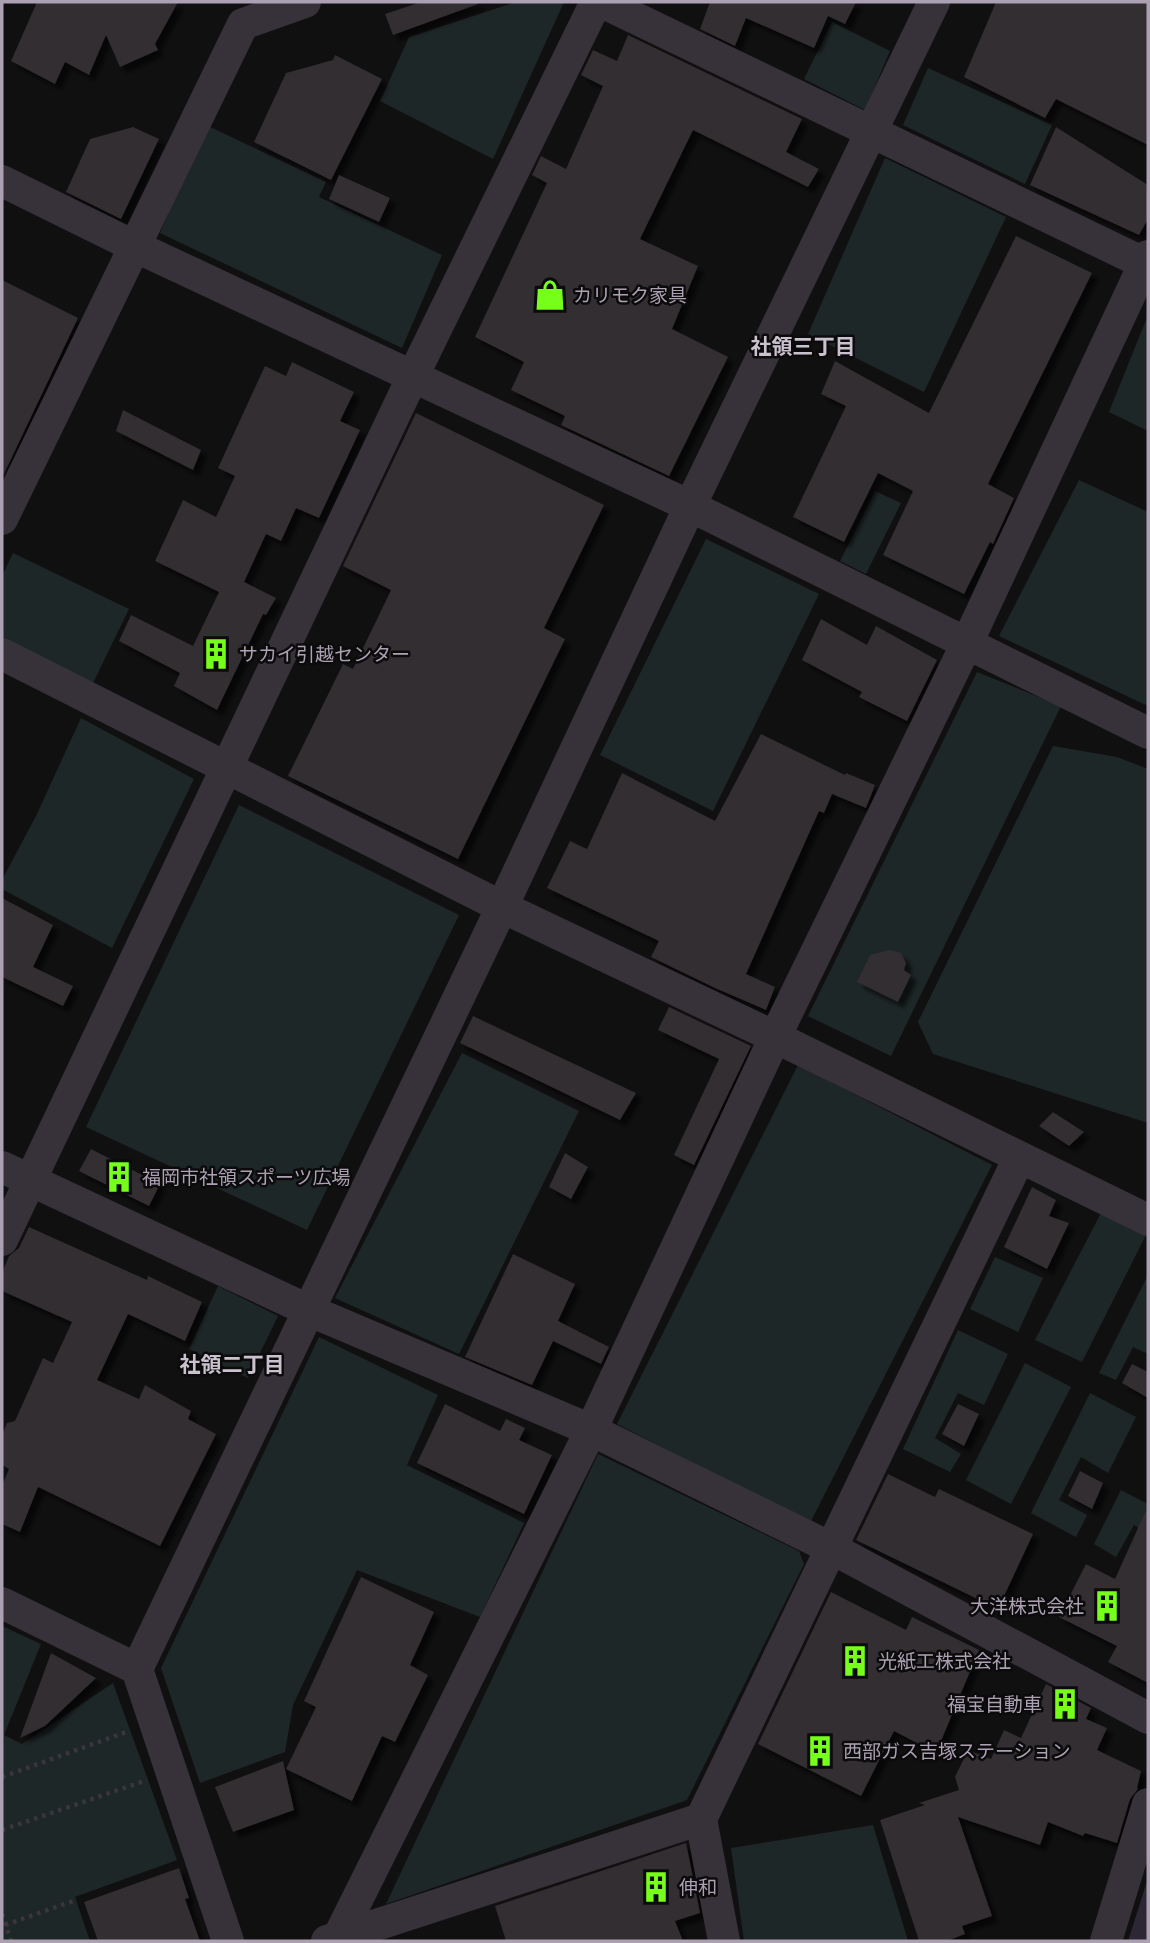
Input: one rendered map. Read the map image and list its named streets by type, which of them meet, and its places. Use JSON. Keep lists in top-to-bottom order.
{
  "districts": ["社領三丁目", "社領二丁目"],
  "places": {
    "shop": ["カリモク家具"],
    "building": [
      "サカイ引越センター",
      "福岡市社領スポーツ広場",
      "大洋株式会社",
      "光紙工株式会社",
      "福宝自動車",
      "西部ガス吉塚ステーション",
      "伸和"
    ]
  }
}
